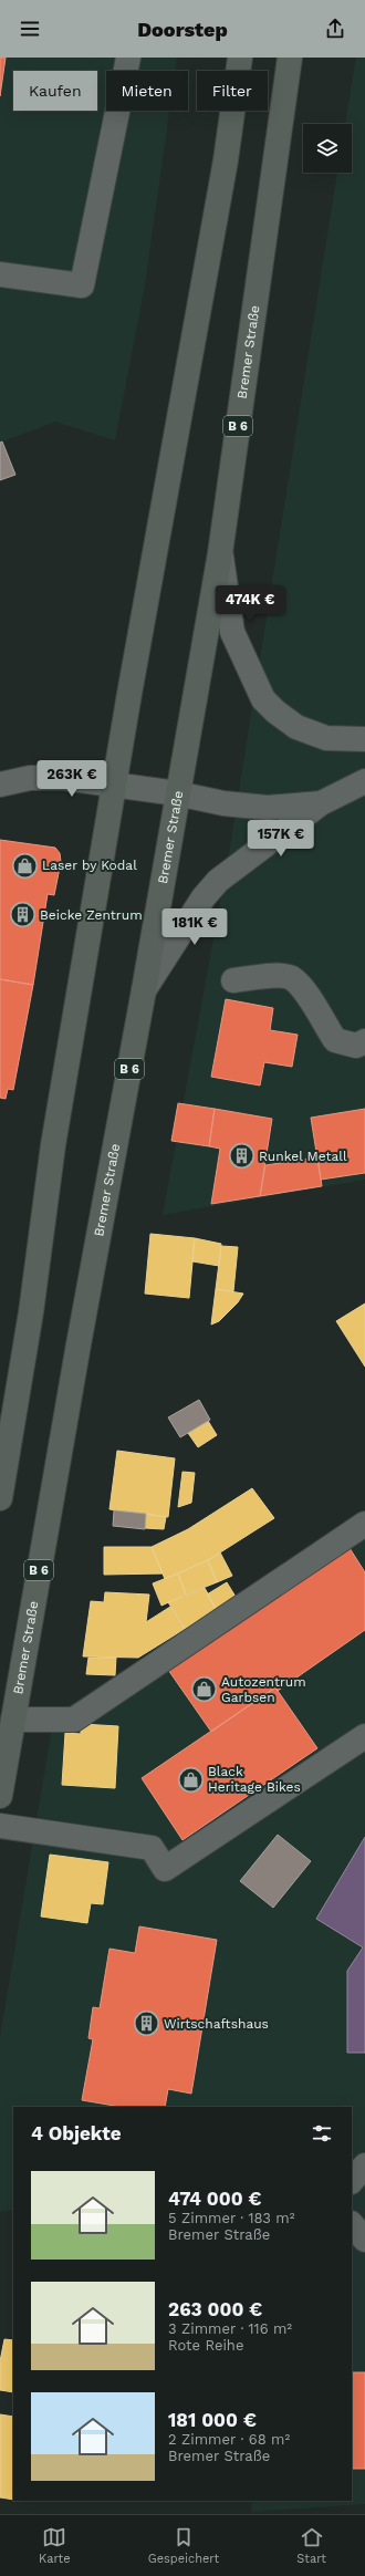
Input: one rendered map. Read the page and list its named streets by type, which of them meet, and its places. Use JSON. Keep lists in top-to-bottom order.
{
  "streets": {
    "main road": ["Bremer Straße", "B 6"]
  },
  "places": {
    "shop": ["Laser by Kodal", "Autozentrum Garbsen", "Black Heritage Bikes"],
    "building": ["Beicke Zentrum", "Runkel Metall", "Wirtschaftshaus"]
  },
  "page": {
    "header": "Doorstep",
    "chip": ["Kaufen", "Mieten", "Filter"],
    "price": [
      "474K €",
      "263K €",
      "157K €",
      "181K €"
    ],
    "heading": "4 Objekte",
    "list": [
      {
        "name": "474 000 €",
        "note": "5 Zimmer · 183 m² · Bremer Straße"
      },
      {
        "name": "263 000 €",
        "note": "3 Zimmer · 116 m² · Rote Reihe"
      },
      {
        "name": "181 000 €",
        "note": "2 Zimmer · 68 m² · Bremer Straße"
      }
    ],
    "tabs": ["Karte", "Gespeichert", "Start"]
  }
}
